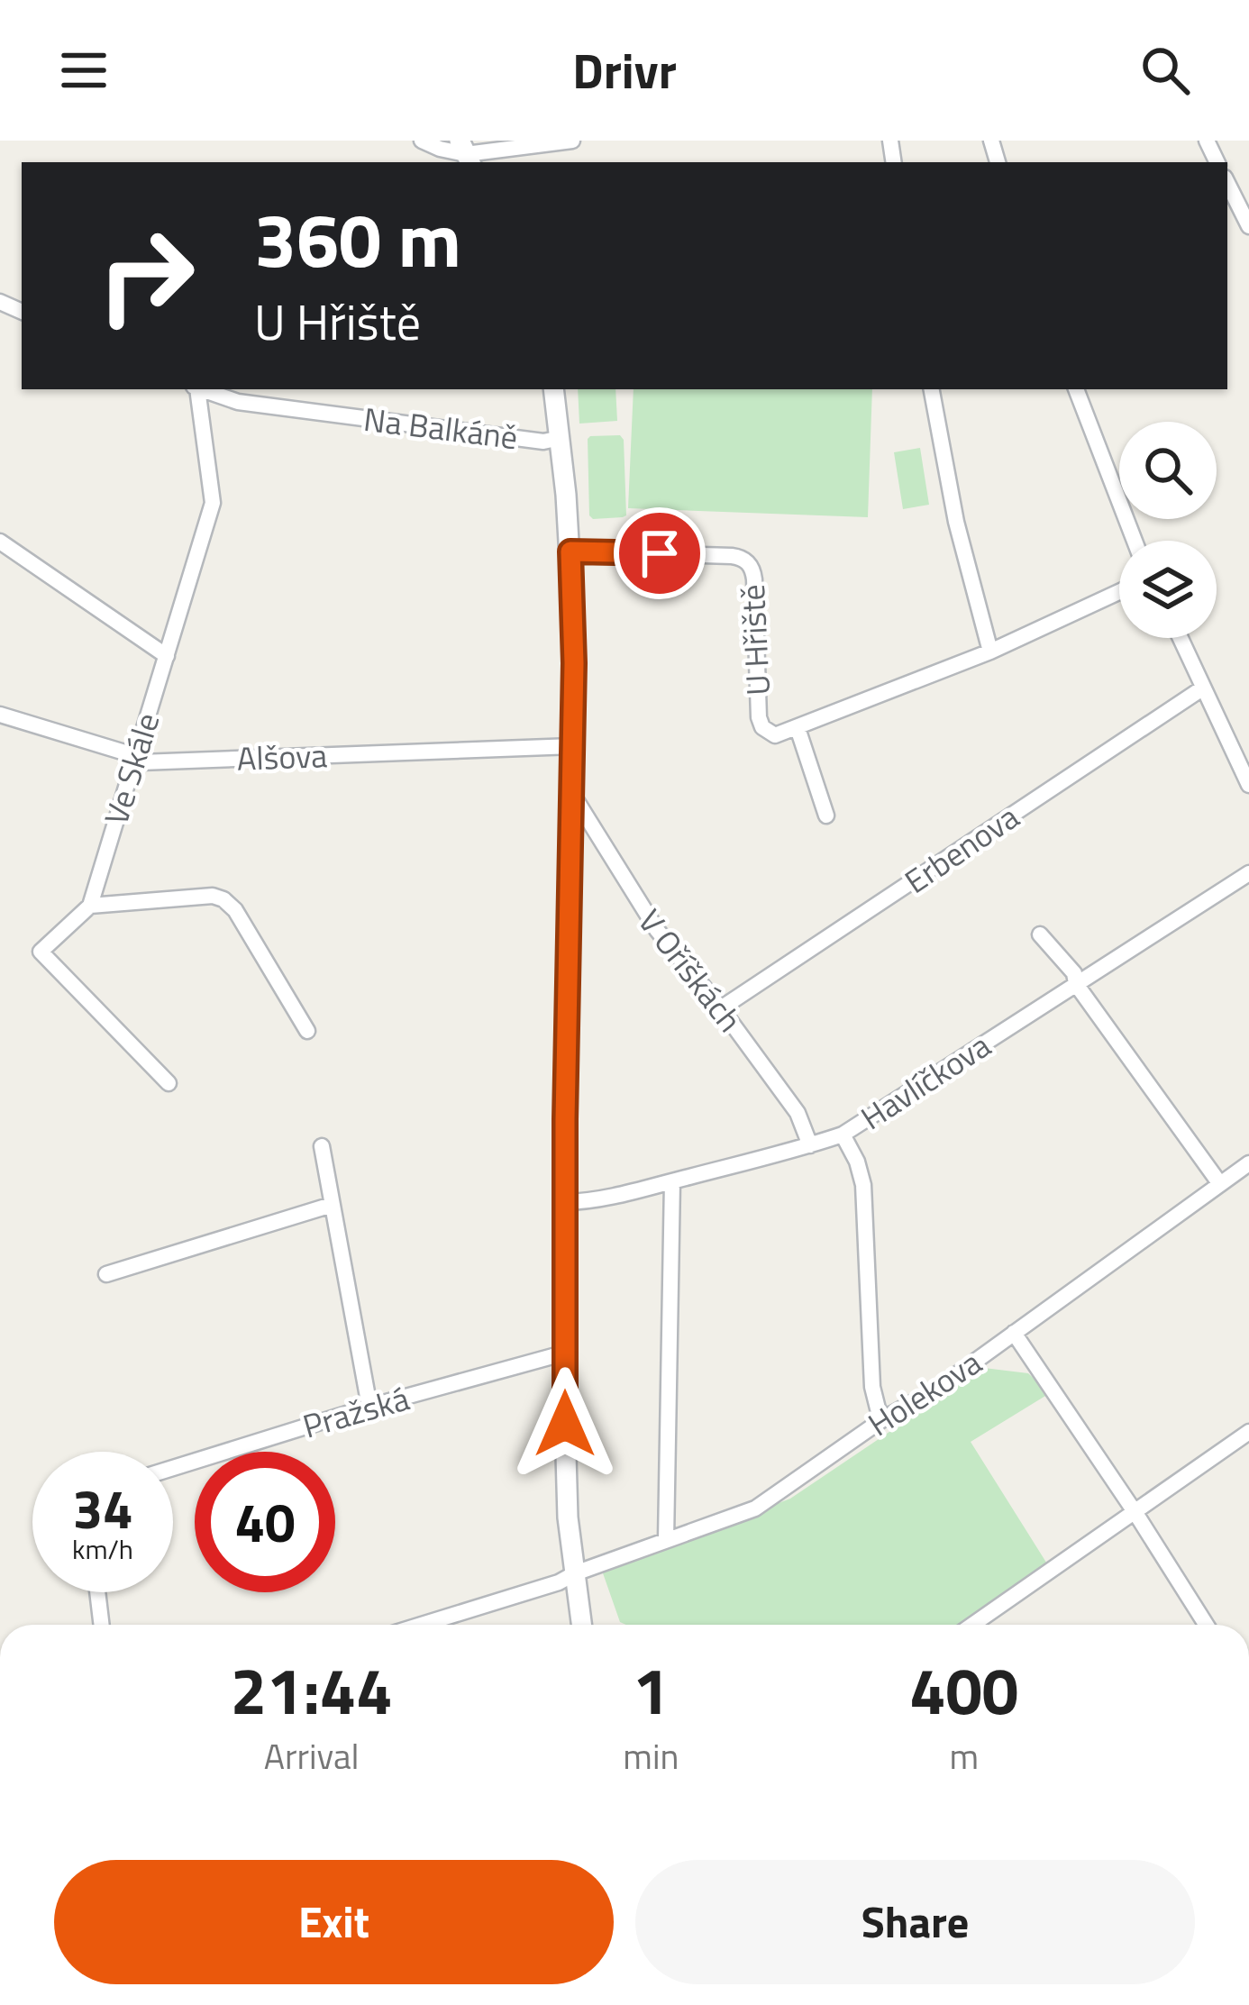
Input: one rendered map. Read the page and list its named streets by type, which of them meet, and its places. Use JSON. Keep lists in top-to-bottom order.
{
  "streets": {
    "street": [
      "Na Balkáně",
      "U Hřiště",
      "Alšova",
      "Ve Skále",
      "Erbenova",
      "V Oříškách",
      "Havlíčkova",
      "Holekova",
      "Pražská"
    ]
  },
  "crossings": [
    ["Alšova", "Ve Skále"],
    ["Erbenova", "V Oříškách"],
    ["V Oříškách", "Havlíčkova"]
  ],
  "page": {
    "header": "Drivr",
    "turn": ["360 m", "U Hřiště"],
    "speed": "34 km/h",
    "limit": "40",
    "eta": [
      "21:44",
      "Arrival",
      "1",
      "min",
      "400",
      "m"
    ],
    "buttons": ["Exit", "Share"]
  }
}
